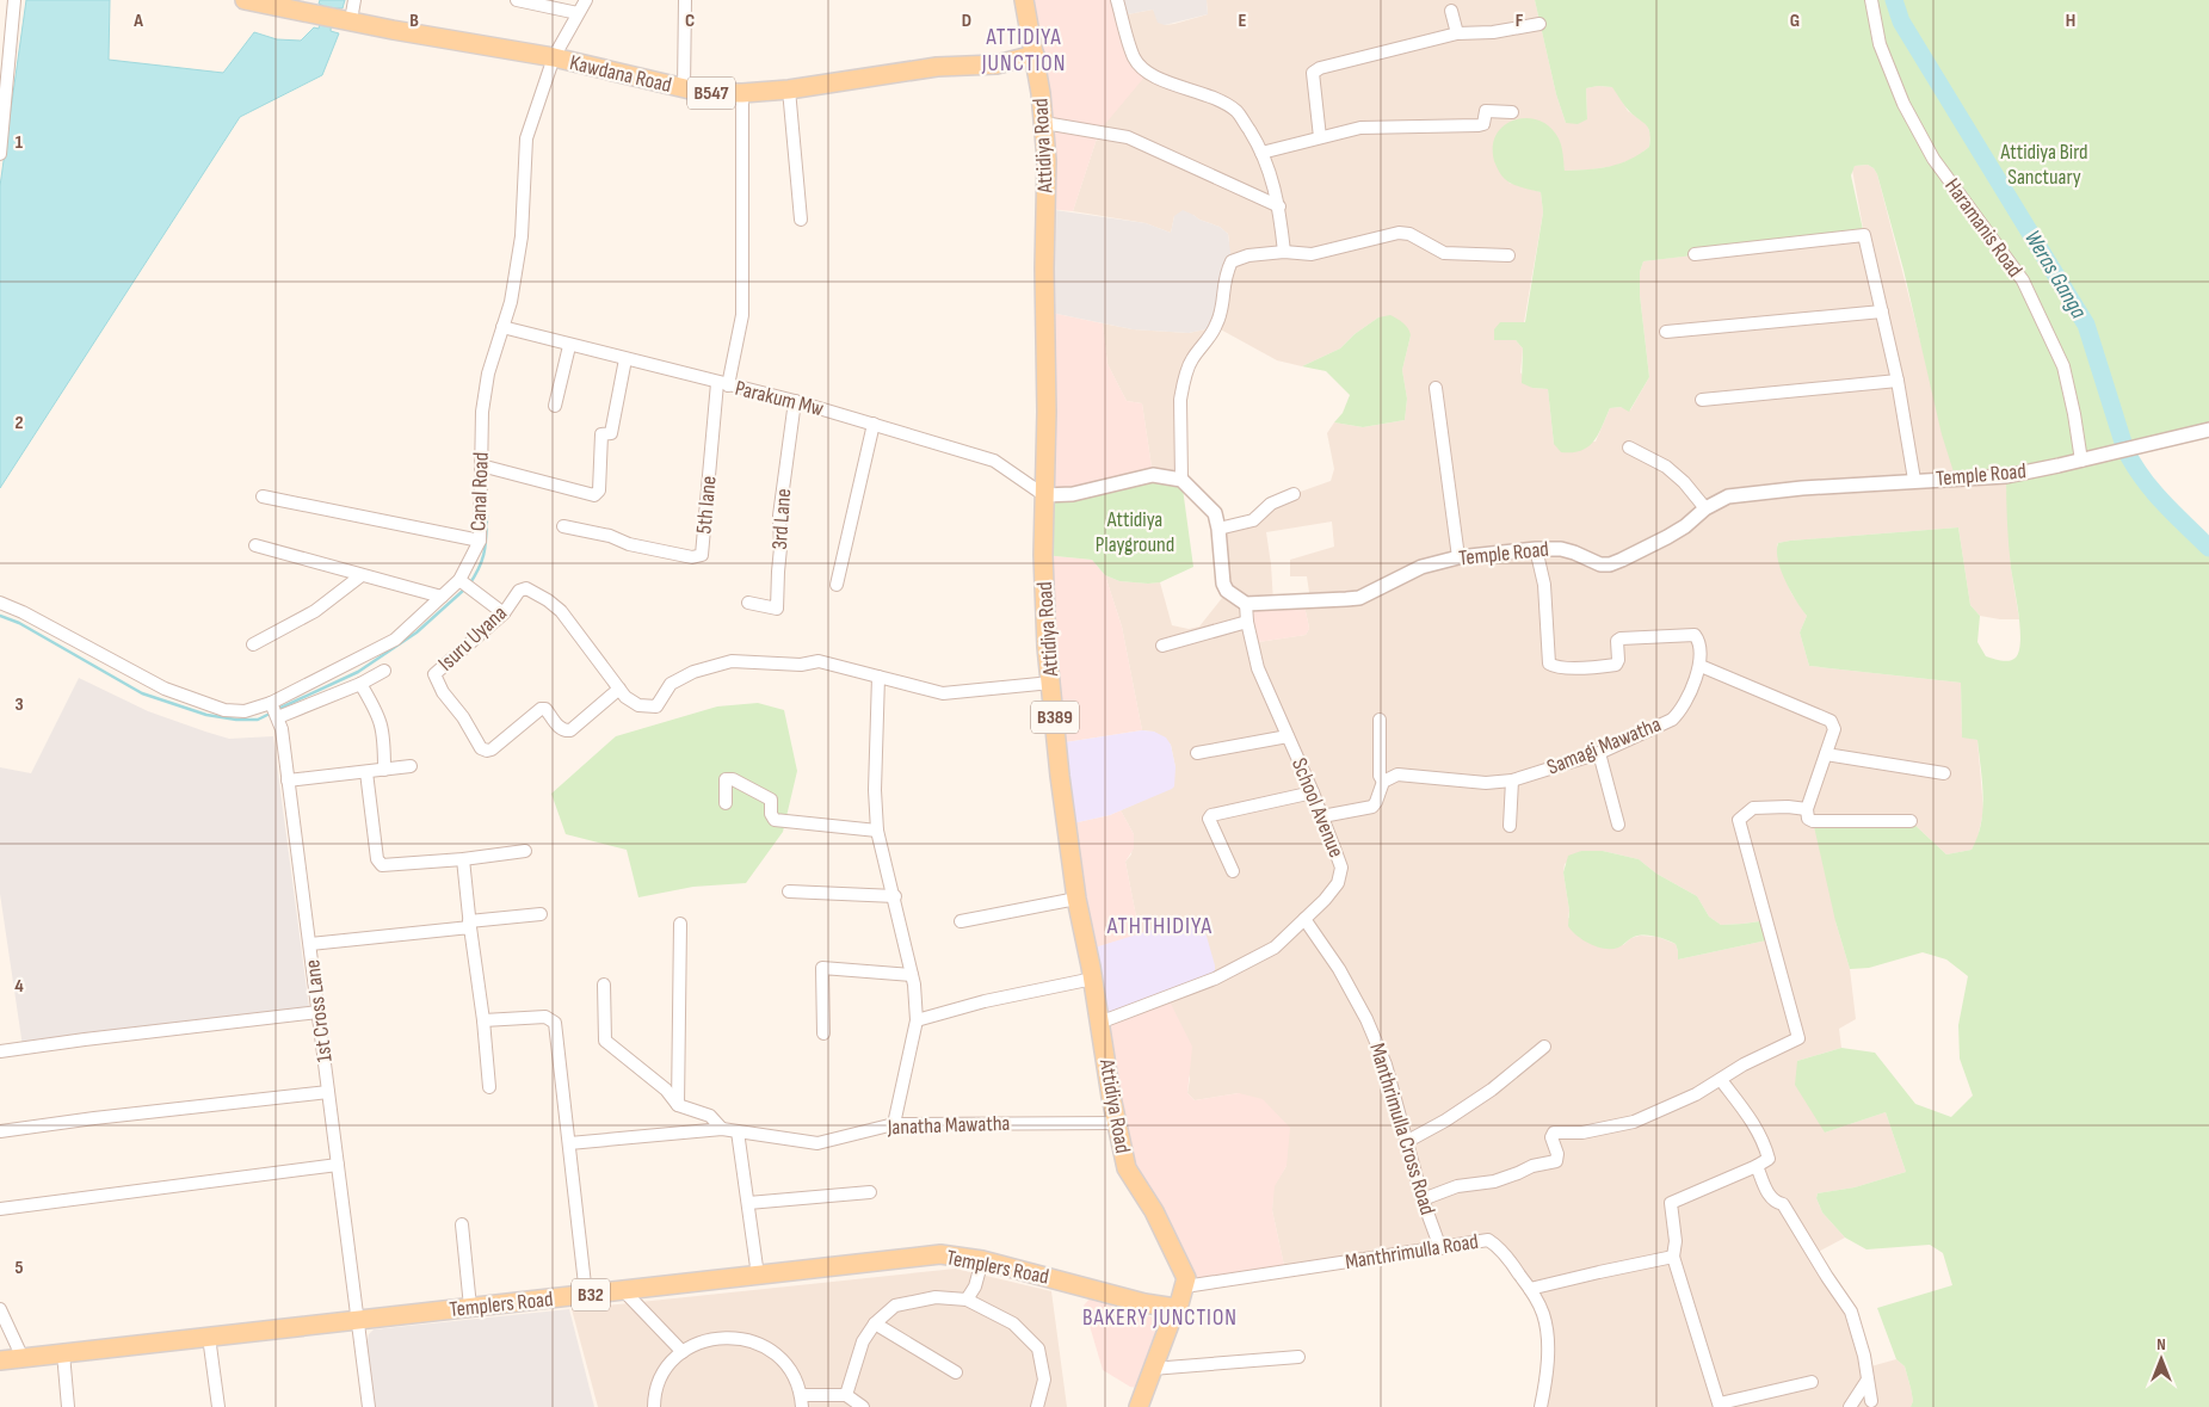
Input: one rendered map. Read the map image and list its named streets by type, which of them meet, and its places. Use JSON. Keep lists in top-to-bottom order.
{
  "streets": {
    "main road": [
      "Kawdana Road",
      "B547",
      "Attidiya Road",
      "B389",
      "Templers Road",
      "B32"
    ],
    "street": [
      "Haramanis Road",
      "Parakum Mw",
      "Temple Road",
      "Canal Road",
      "5th lane",
      "3rd Lane",
      "Isuru Uyana",
      "Samagi Mawatha",
      "School Avenue",
      "1st Cross Lane",
      "Janatha Mawatha",
      "Manthrimulla Cross Road",
      "Manthrimulla Road"
    ]
  },
  "crossings": [
    ["Kawdana Road", "Attidiya Road"],
    ["Kawdana Road", "Canal Road"],
    ["Attidiya Road", "Parakum Mw"],
    ["Attidiya Road", "School Avenue"],
    ["Attidiya Road", "Janatha Mawatha"],
    ["Attidiya Road", "Manthrimulla Road"],
    ["Haramanis Road", "Temple Road"],
    ["Parakum Mw", "Canal Road"],
    ["Parakum Mw", "5th lane"],
    ["Parakum Mw", "3rd Lane"],
    ["Temple Road", "School Avenue"],
    ["Canal Road", "1st Cross Lane"],
    ["School Avenue", "Manthrimulla Cross Road"],
    ["1st Cross Lane", "Templers Road"],
    ["Manthrimulla Cross Road", "Manthrimulla Road"]
  ],
  "districts": ["ATTIDIYA JUNCTION", "ATHTHIDIYA", "BAKERY JUNCTION"],
  "water": ["Weras Ganga"],
  "parks": ["Attidiya Bird Sanctuary", "Attidiya Playground"],
  "north": "top",
  "grid": {
    "columns": [
      "A",
      "B",
      "C",
      "D",
      "E",
      "F",
      "G",
      "H"
    ],
    "rows": [
      "1",
      "2",
      "3",
      "4",
      "5"
    ]
  }
}
